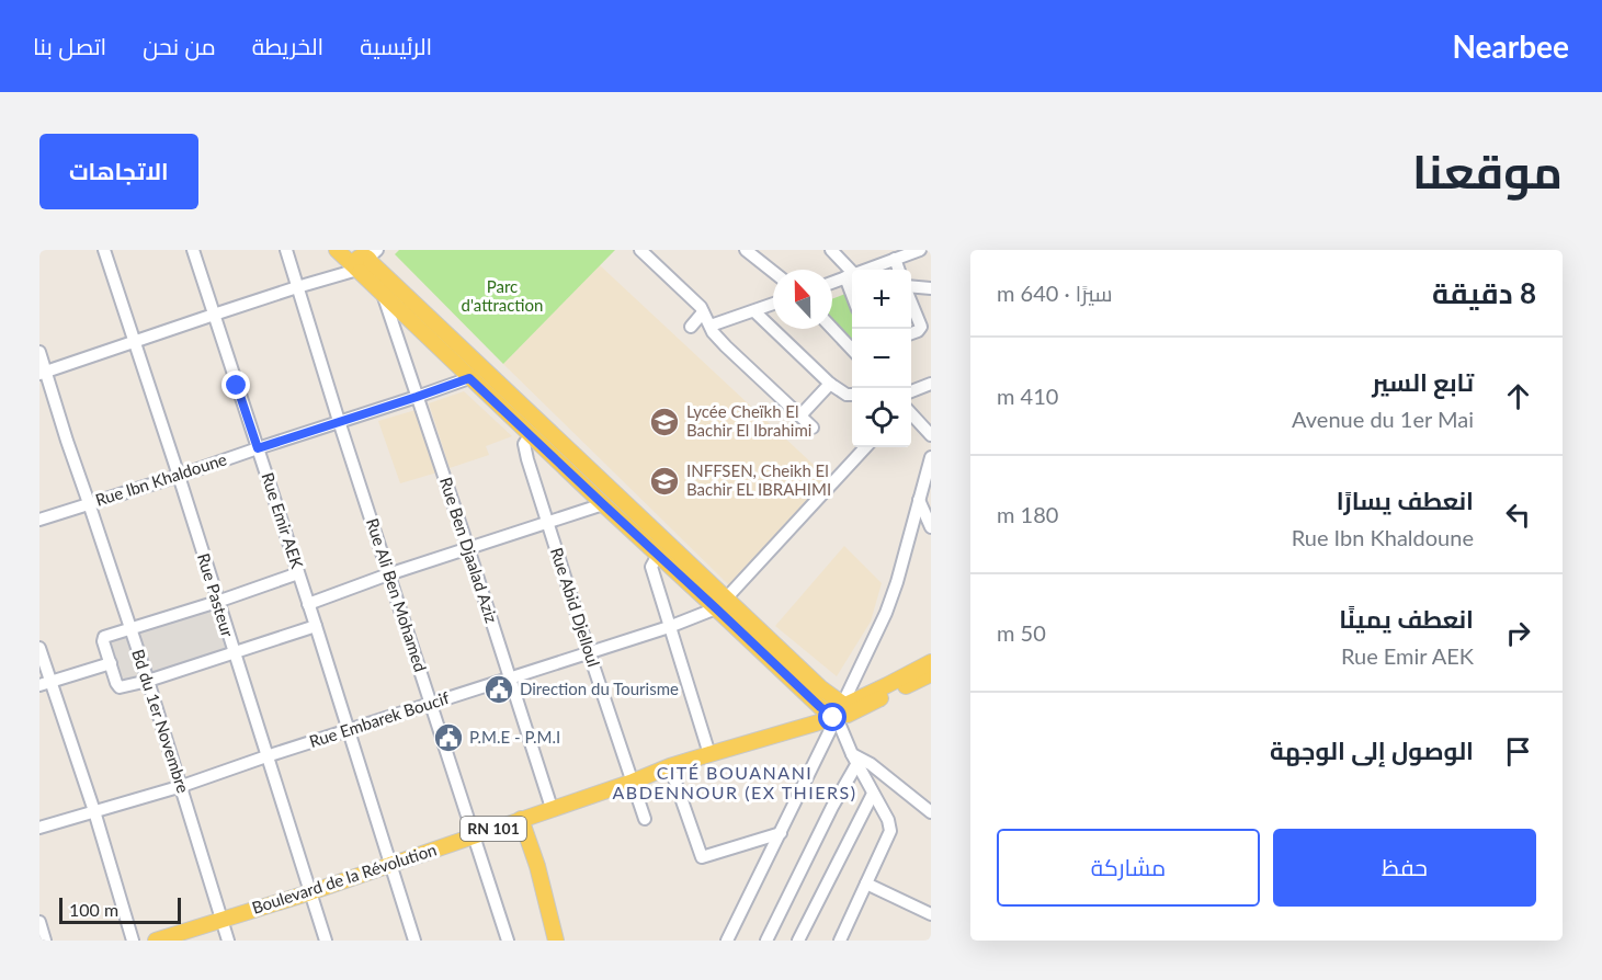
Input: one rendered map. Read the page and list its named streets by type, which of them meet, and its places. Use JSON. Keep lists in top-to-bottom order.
{
  "streets": {
    "main road": ["RN 101", "Boulevard de la Révolution"],
    "street": [
      "Rue Ibn Khaldoune",
      "Rue Emir AEK",
      "Rue Ben Djaalad Aziz",
      "Rue Pasteur",
      "Rue Ali Ben Mohamed",
      "Rue Abid Djelloul",
      "Rue Embarek Boucif",
      "Bd du 1er Novembre"
    ]
  },
  "crossings": [
    ["Rue Ibn Khaldoune", "Rue Emir AEK"],
    ["Rue Ibn Khaldoune", "Rue Ben Djaalad Aziz"],
    ["Rue Ibn Khaldoune", "Rue Pasteur"],
    ["Rue Ibn Khaldoune", "Rue Ali Ben Mohamed"],
    ["Rue Ibn Khaldoune", "Bd du 1er Novembre"],
    ["Rue Emir AEK", "Rue Embarek Boucif"],
    ["Rue Emir AEK", "Boulevard de la Révolution"],
    ["Rue Ben Djaalad Aziz", "Rue Embarek Boucif"],
    ["Rue Ben Djaalad Aziz", "Boulevard de la Révolution"],
    ["Rue Pasteur", "Rue Embarek Boucif"],
    ["Rue Pasteur", "Boulevard de la Révolution"],
    ["Rue Ali Ben Mohamed", "Rue Embarek Boucif"],
    ["Rue Ali Ben Mohamed", "Boulevard de la Révolution"],
    ["Rue Abid Djelloul", "Rue Embarek Boucif"],
    ["Rue Abid Djelloul", "Boulevard de la Révolution"],
    ["Rue Embarek Boucif", "Bd du 1er Novembre"],
    ["Bd du 1er Novembre", "Boulevard de la Révolution"],
    ["RN 101", "Boulevard de la Révolution"]
  ],
  "districts": ["CITÉ BOUANANI ABDENNOUR (EX THIERS)"],
  "parks": ["Parc d'attraction"],
  "places": {
    "school or university": ["Lycée Cheïkh El Bachir El Ibrahimi", "INFFSEN, Cheikh El Bachir EL IBRAHIMI"],
    "public building": ["Direction du Tourisme", "P.M.E - P.M.I"]
  },
  "scale_bar": "100 m",
  "north": "top",
  "page": {
    "header": "Nearbee",
    "nav": [
      "الرئيسية",
      "الخريطة",
      "من نحن",
      "اتصل بنا"
    ],
    "title": "موقعنا",
    "buttons": [
      "الاتجاهات",
      ["حفظ", "مشاركة"]
    ],
    "heading": ["8 دقيقة", "سيرًا · 640 m"],
    "map_buttons": ["+", "−"],
    "list": [
      ["تابع السير", "Avenue du 1er Mai", "410 m"],
      ["انعطف يسارًا", "Rue Ibn Khaldoune", "180 m"],
      ["انعطف يمينًا", "Rue Emir AEK", "50 m"],
      "الوصول إلى الوجهة"
    ],
    "scale": "100 m"
  }
}
